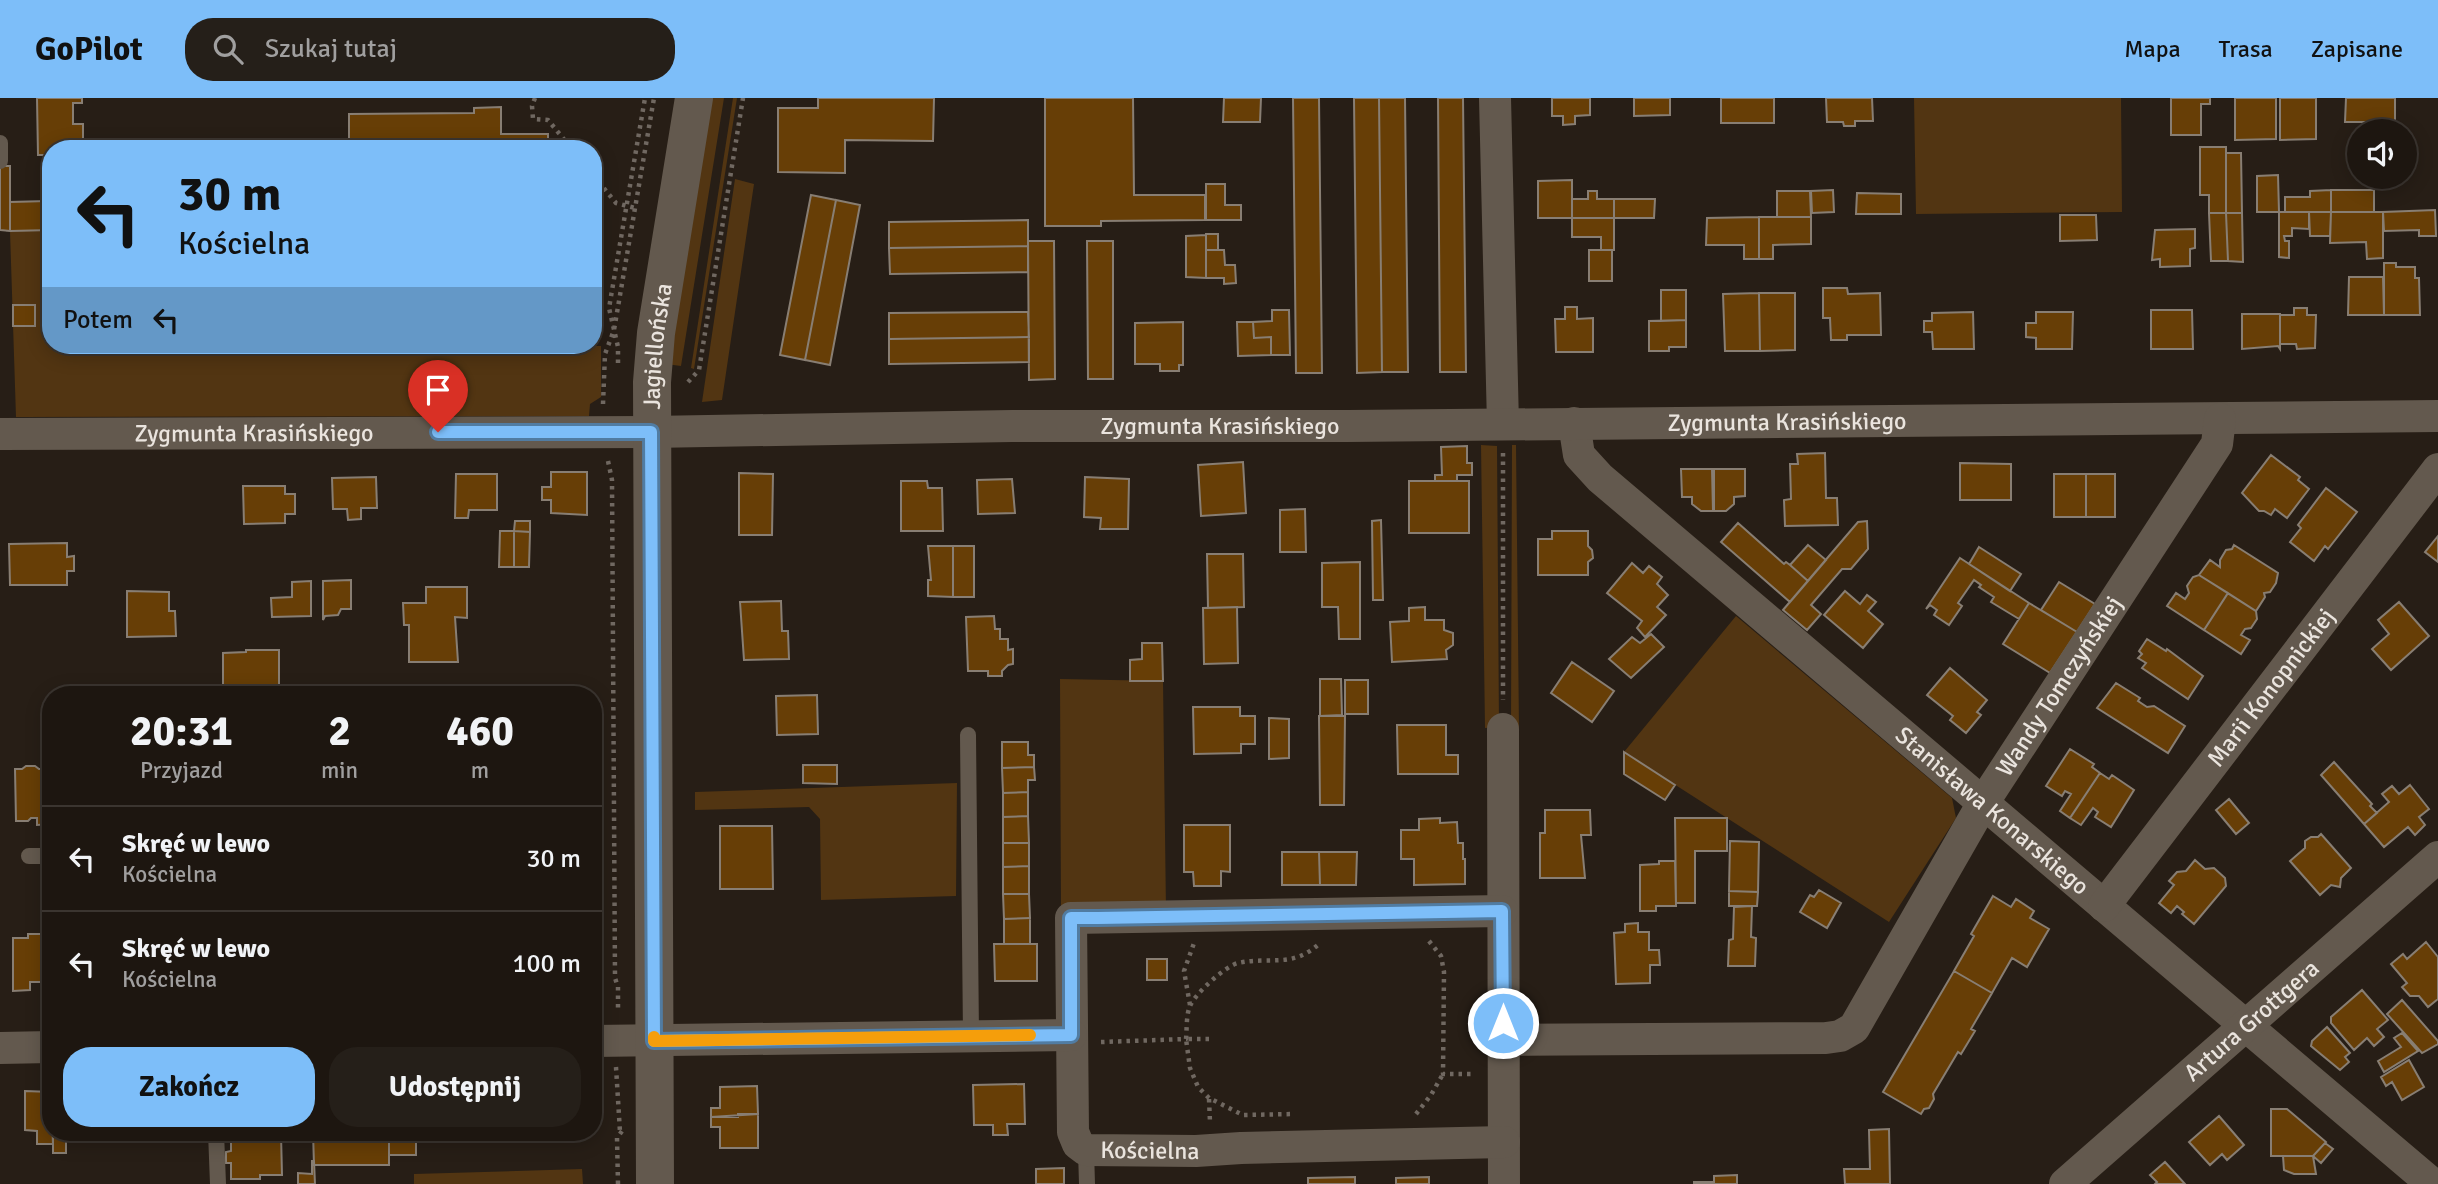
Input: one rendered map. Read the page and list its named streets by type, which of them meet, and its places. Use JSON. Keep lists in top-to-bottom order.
{
  "streets": {
    "street": [
      "Jagiellońska",
      "Zygmunta Krasińskiego",
      "Wandy Tomczyńskiej",
      "Marii Konopnickiej",
      "Stanisława Konarskiego",
      "Artura Grottgera",
      "Kościelna"
    ]
  },
  "crossings": [
    ["Jagiellońska", "Zygmunta Krasińskiego"],
    ["Zygmunta Krasińskiego", "Wandy Tomczyńskiej"],
    ["Zygmunta Krasińskiego", "Stanisława Konarskiego"],
    ["Wandy Tomczyńskiej", "Stanisława Konarskiego"],
    ["Marii Konopnickiej", "Stanisława Konarskiego"],
    ["Stanisława Konarskiego", "Artura Grottgera"]
  ],
  "page": {
    "header": "GoPilot",
    "search": "Szukaj tutaj",
    "nav": ["Mapa", "Trasa", "Zapisane"],
    "turn": ["30 m", "Kościelna"],
    "then": "Potem",
    "eta": [
      "20:31",
      "Przyjazd",
      "2",
      "min",
      "460",
      "m"
    ],
    "list": [
      {
        "name": "Skręć w lewo",
        "note": "Kościelna",
        "value": "30 m"
      },
      {
        "name": "Skręć w lewo",
        "note": "Kościelna",
        "value": "100 m"
      }
    ],
    "buttons": ["Zakończ", "Udostępnij"]
  }
}
